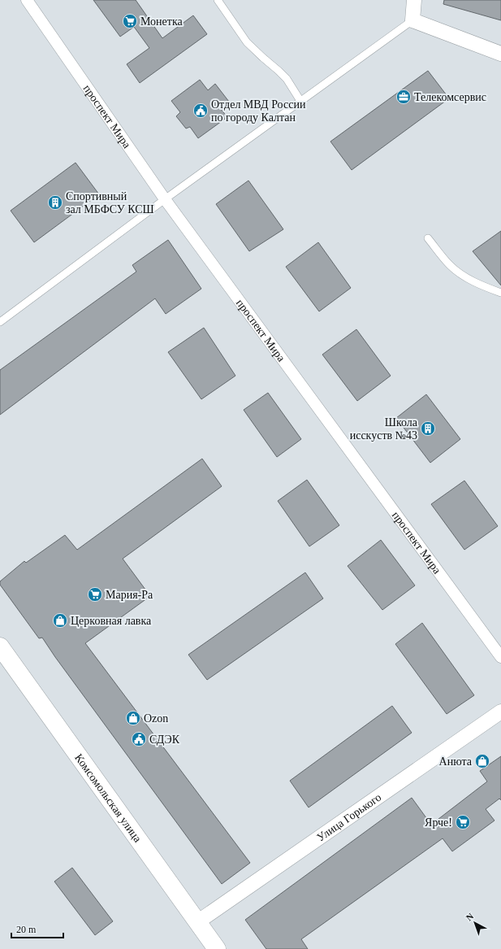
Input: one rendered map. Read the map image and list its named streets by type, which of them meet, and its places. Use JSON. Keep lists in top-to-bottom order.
{
  "streets": {
    "street": ["проспект Мира", "Комсомольская улица", "Улица Горького"]
  },
  "crossings": [
    ["Комсомольская улица", "Улица Горького"]
  ],
  "places": {
    "supermarket": ["Монетка", "Мария-Ра", "Ярче!"],
    "office": ["Телекомсервис"],
    "public building": ["Отдел МВД России по городу Калтан", "СДЭК"],
    "building": ["Спортивный зал МБФСУ КСШ", "Школа исскуств №43"],
    "shop": ["Церковная лавка", "Ozon", "Анюта"]
  },
  "scale_bar": "20 m",
  "north": "top left"
}
